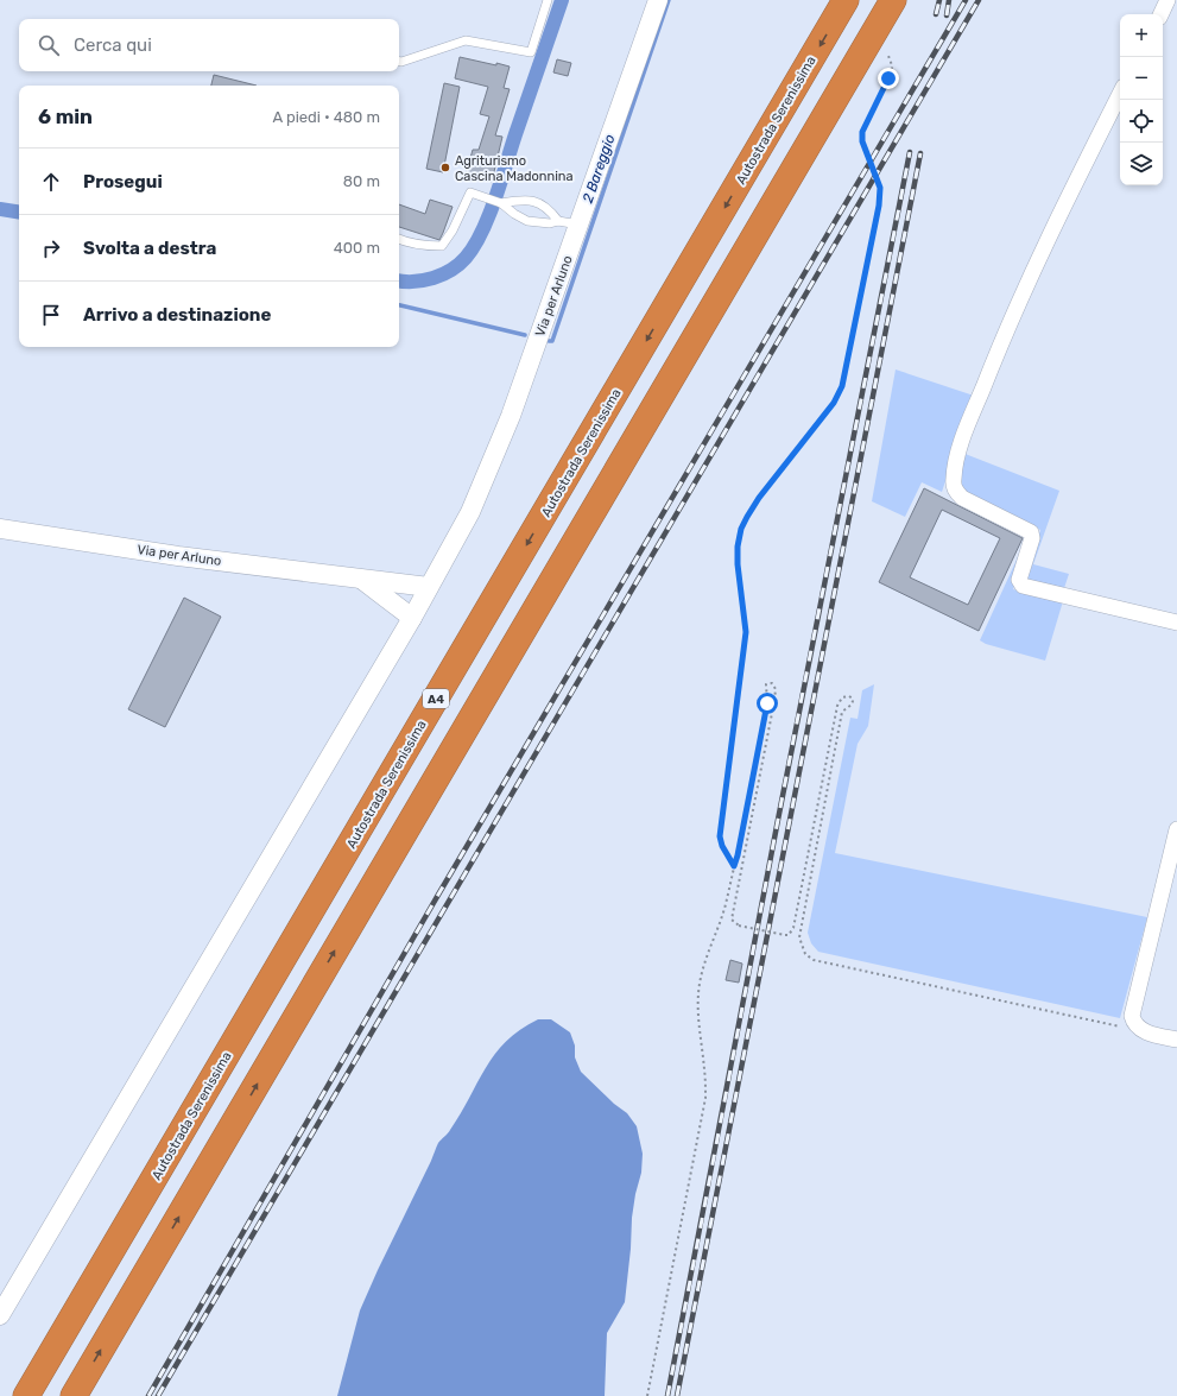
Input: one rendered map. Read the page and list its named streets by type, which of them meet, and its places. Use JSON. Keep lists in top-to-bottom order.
{
  "streets": {
    "highway": ["Autostrada Serenissima", "A4"],
    "street": ["Via per Arluno"]
  },
  "water": ["2 Bareggio"],
  "places": ["Agriturismo Cascina Madonnina"],
  "page": {
    "map_buttons": ["+", "−"],
    "search": "Cerca qui",
    "heading": ["6 min", "A piedi · 480 m"],
    "list": [
      ["Prosegui", "80 m"],
      ["Svolta a destra", "400 m"],
      "Arrivo a destinazione"
    ]
  }
}
